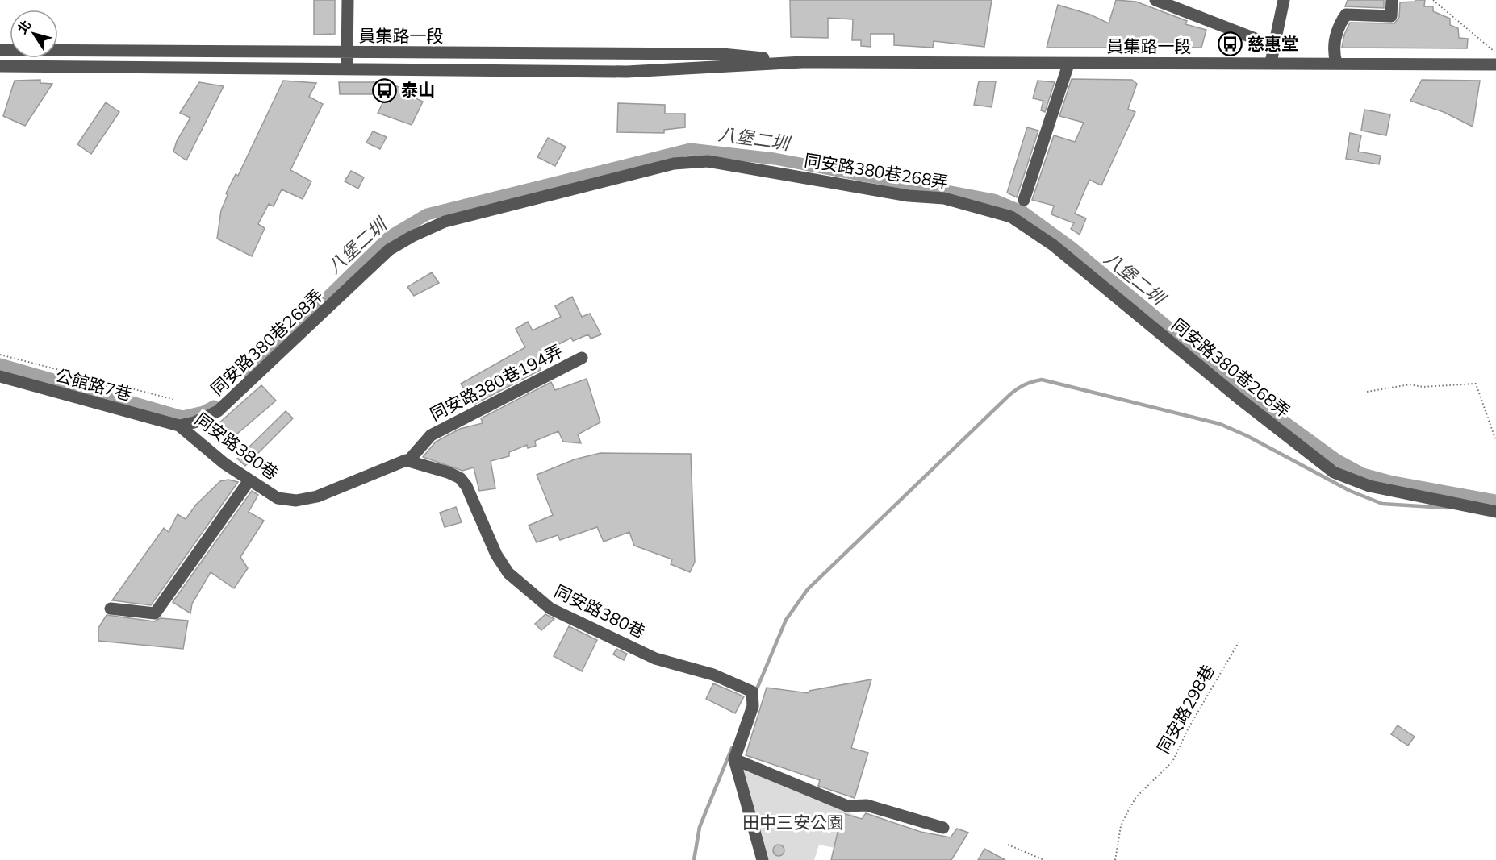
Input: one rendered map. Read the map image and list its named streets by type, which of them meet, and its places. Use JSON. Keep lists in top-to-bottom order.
{
  "streets": {
    "street": [
      "員集路一段",
      "同安路380巷268弄",
      "同安路380巷194弄",
      "公館路7巷",
      "同安路380巷"
    ],
    "path": ["同安路298巷"]
  },
  "crossings": [
    ["同安路380巷268弄", "公館路7巷"],
    ["同安路380巷268弄", "同安路380巷"],
    ["同安路380巷194弄", "同安路380巷"],
    ["公館路7巷", "同安路380巷"]
  ],
  "water": ["八堡二圳"],
  "parks": ["田中三安公園"],
  "places": {
    "bus stop": ["慈惠堂", "泰山"]
  },
  "north": "top left"
}
